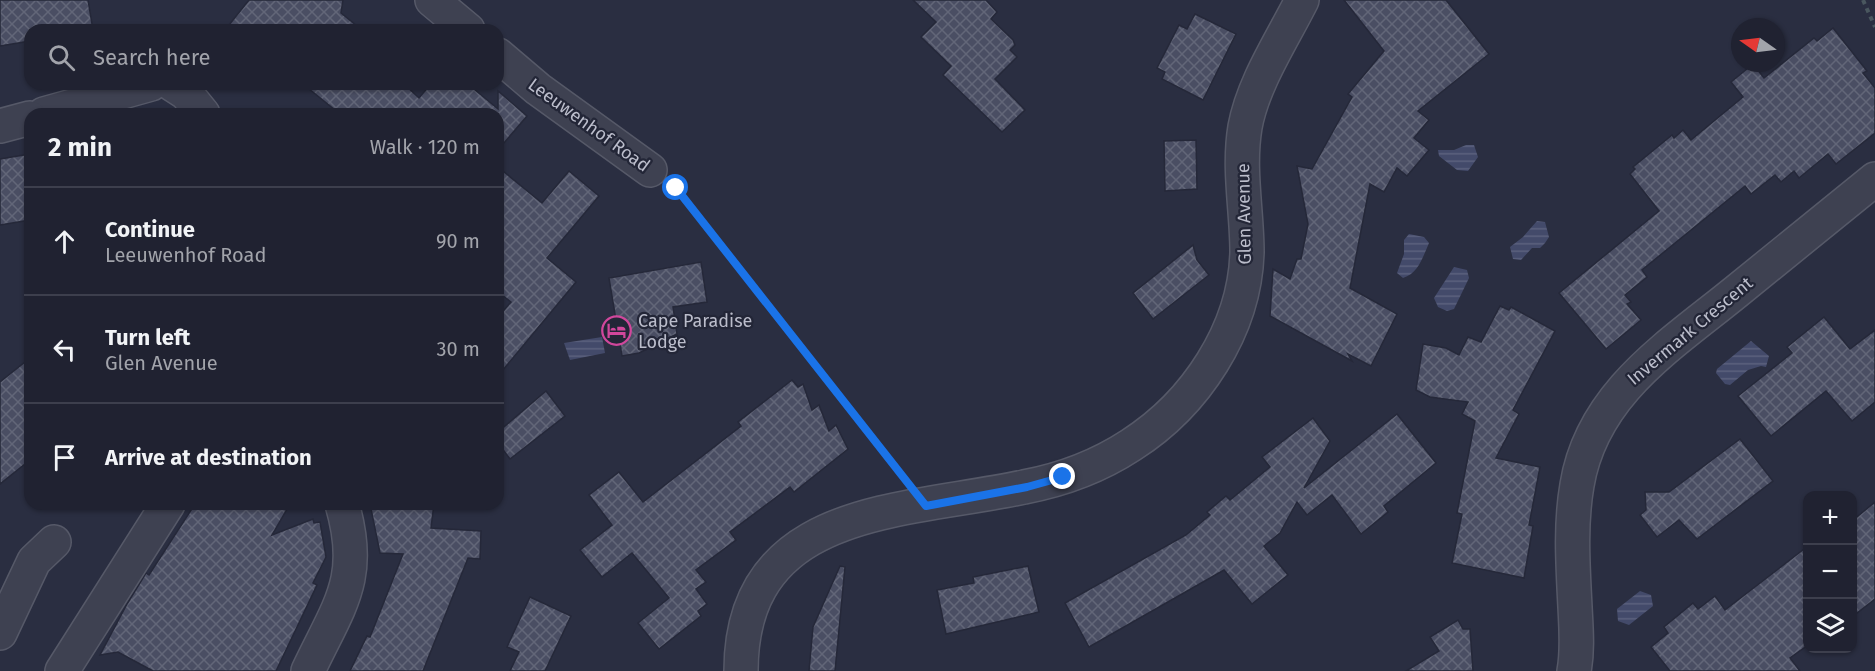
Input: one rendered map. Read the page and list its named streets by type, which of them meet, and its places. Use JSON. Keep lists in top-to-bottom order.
{
  "streets": {
    "street": ["Leeuwenhof Road", "Glen Avenue", "Invermark Crescent"]
  },
  "crossings": [
    ["Leeuwenhof Road", "Glen Avenue"]
  ],
  "places": {
    "hotel": ["Cape Paradise Lodge"]
  },
  "north": "left",
  "page": {
    "search": "Search here",
    "heading": ["2 min", "Walk · 120 m"],
    "list": [
      ["Continue", "Leeuwenhof Road", "90 m"],
      ["Turn left", "Glen Avenue", "30 m"],
      "Arrive at destination"
    ],
    "map_buttons": ["+", "−"]
  }
}
